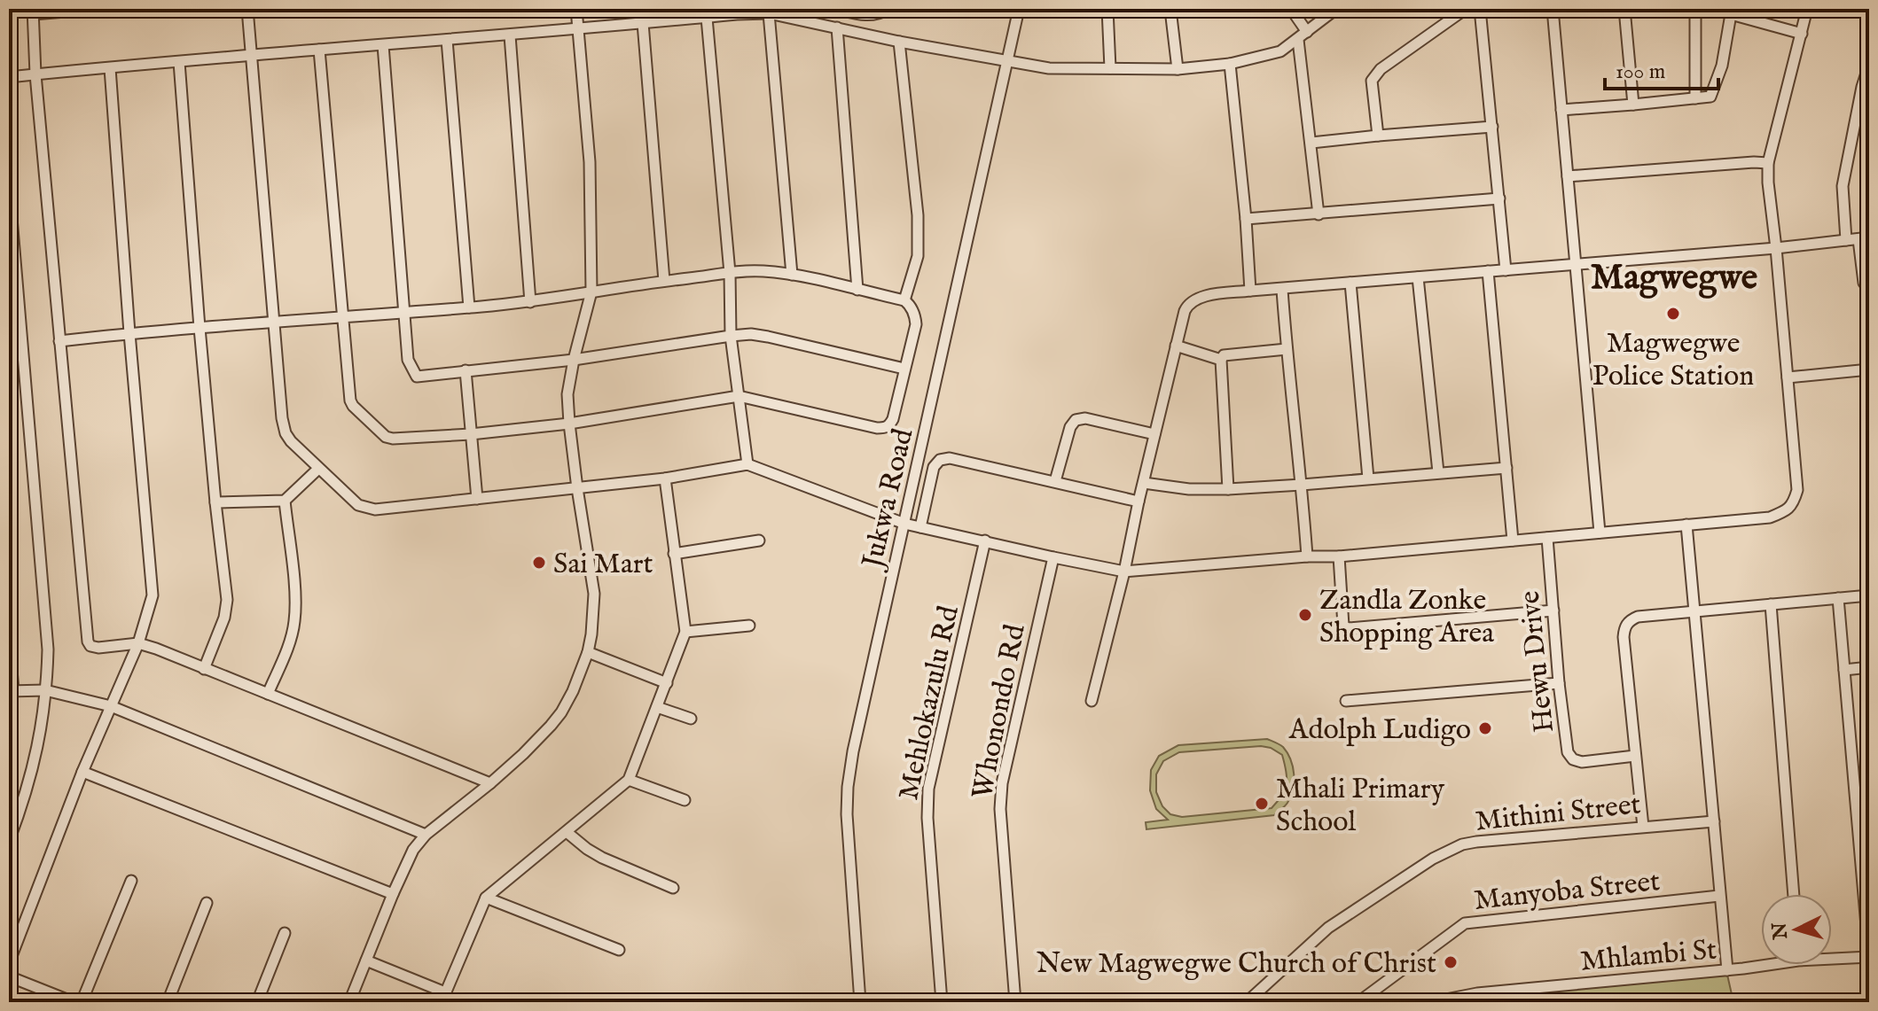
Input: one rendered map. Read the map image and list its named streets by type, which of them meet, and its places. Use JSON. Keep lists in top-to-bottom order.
{
  "streets": {
    "street": [
      "Jukwa Road",
      "Hewu Drive",
      "Mehlokazulu Rd",
      "Whonondo Rd",
      "Mithini Street",
      "Manyoba Street",
      "Mhlambi St"
    ]
  },
  "districts": ["Magwegwe"],
  "places": [
    "Magwegwe Police Station",
    "Sai Mart",
    "Zandla Zonke Shopping Area",
    "Adolph Ludigo",
    "Mhali Primary School",
    "New Magwegwe Church of Christ"
  ],
  "scale_bar": "100 m",
  "north": "left"
}
